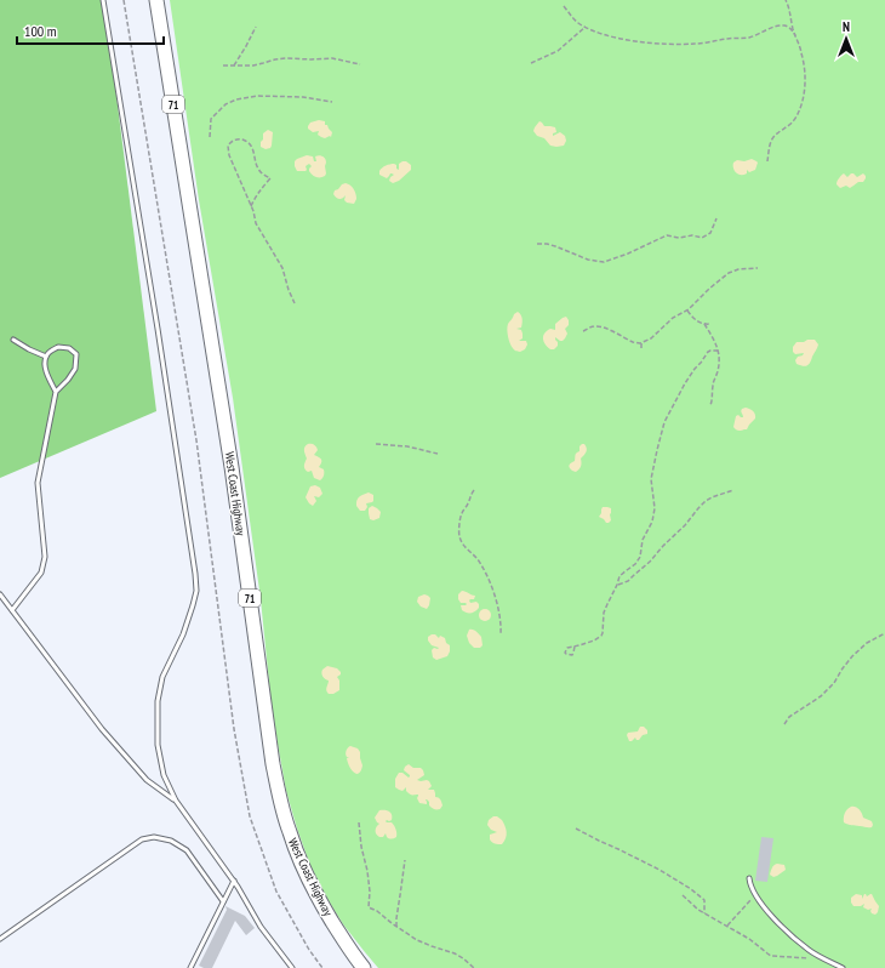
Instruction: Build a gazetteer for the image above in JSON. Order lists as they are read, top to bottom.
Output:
{
  "streets": {
    "highway": ["71", "West Coast Highway"]
  },
  "scale_bar": "100 m",
  "north": "top"
}
